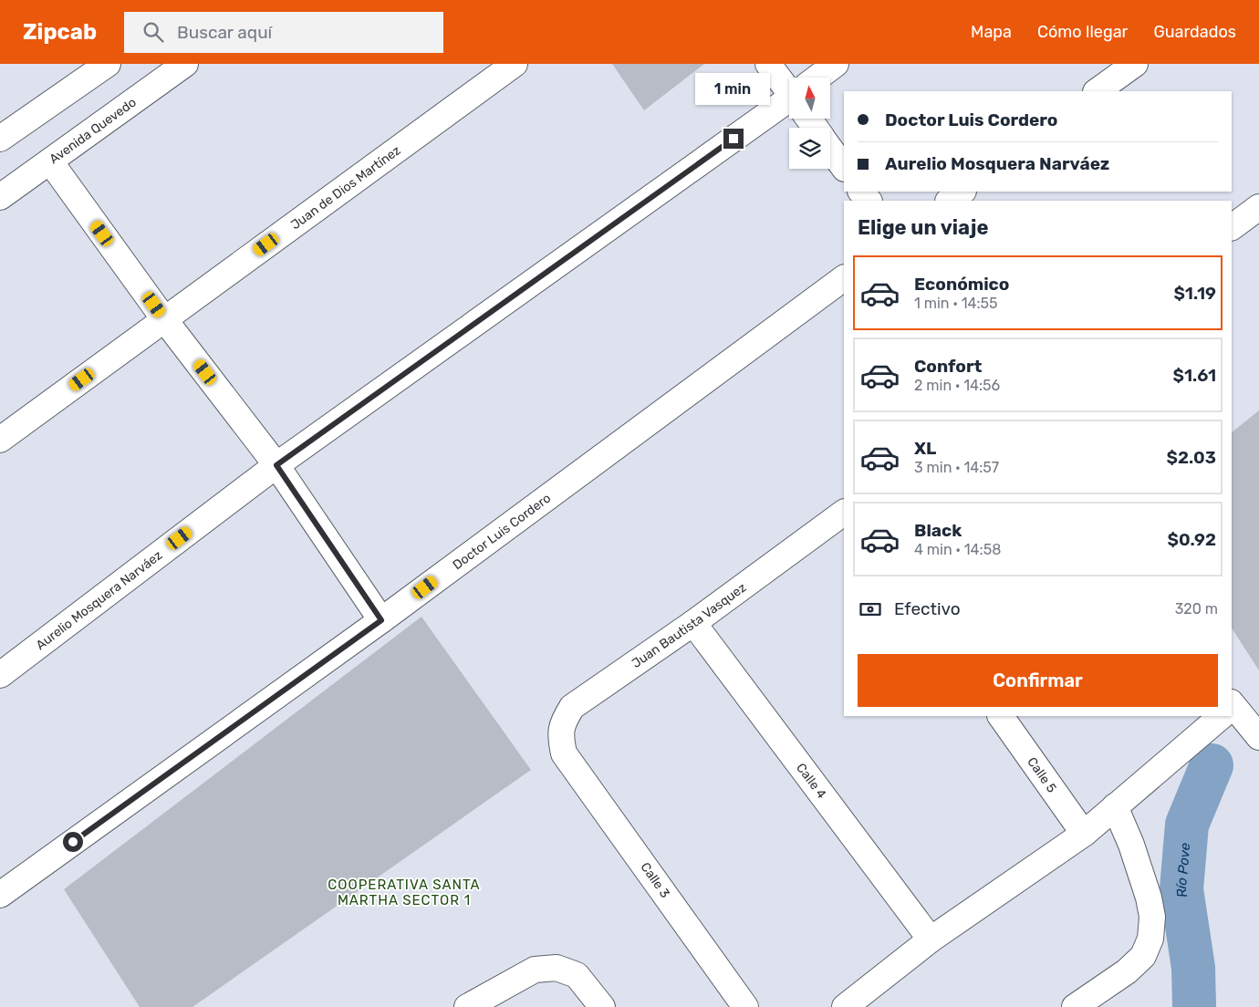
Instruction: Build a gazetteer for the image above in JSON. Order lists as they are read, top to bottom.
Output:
{
  "streets": {
    "street": [
      "Avenida Quevedo",
      "Juan de Dios Martínez",
      "Doctor Luis Cordero",
      "Aurelio Mosquera Narváez",
      "Juan Bautista Vasquez",
      "Calle 5",
      "Calle 4",
      "Calle 3"
    ]
  },
  "crossings": [
    ["Juan Bautista Vasquez", "Calle 4"],
    ["Juan Bautista Vasquez", "Calle 3"]
  ],
  "districts": ["COOPERATIVA SANTA MARTHA SECTOR 1"],
  "water": ["Río Pove"],
  "north": "top",
  "page": {
    "header": "Zipcab",
    "search": "Buscar aquí",
    "nav": ["Mapa", "Cómo llegar", "Guardados"],
    "bubble": "1 min",
    "banner": ["Doctor Luis Cordero", "Aurelio Mosquera Narváez"],
    "heading": "Elige un viaje",
    "list": [
      {
        "name": "Económico",
        "note": "1 min · 14:55",
        "value": "$1.19"
      },
      {
        "name": "Confort",
        "note": "2 min · 14:56",
        "value": "$1.61"
      },
      {
        "name": "XL",
        "note": "3 min · 14:57",
        "value": "$2.03"
      },
      {
        "name": "Black",
        "note": "4 min · 14:58",
        "value": "$0.92"
      }
    ],
    "pay": ["Efectivo", "320 m"],
    "buttons": "Confirmar"
  }
}
